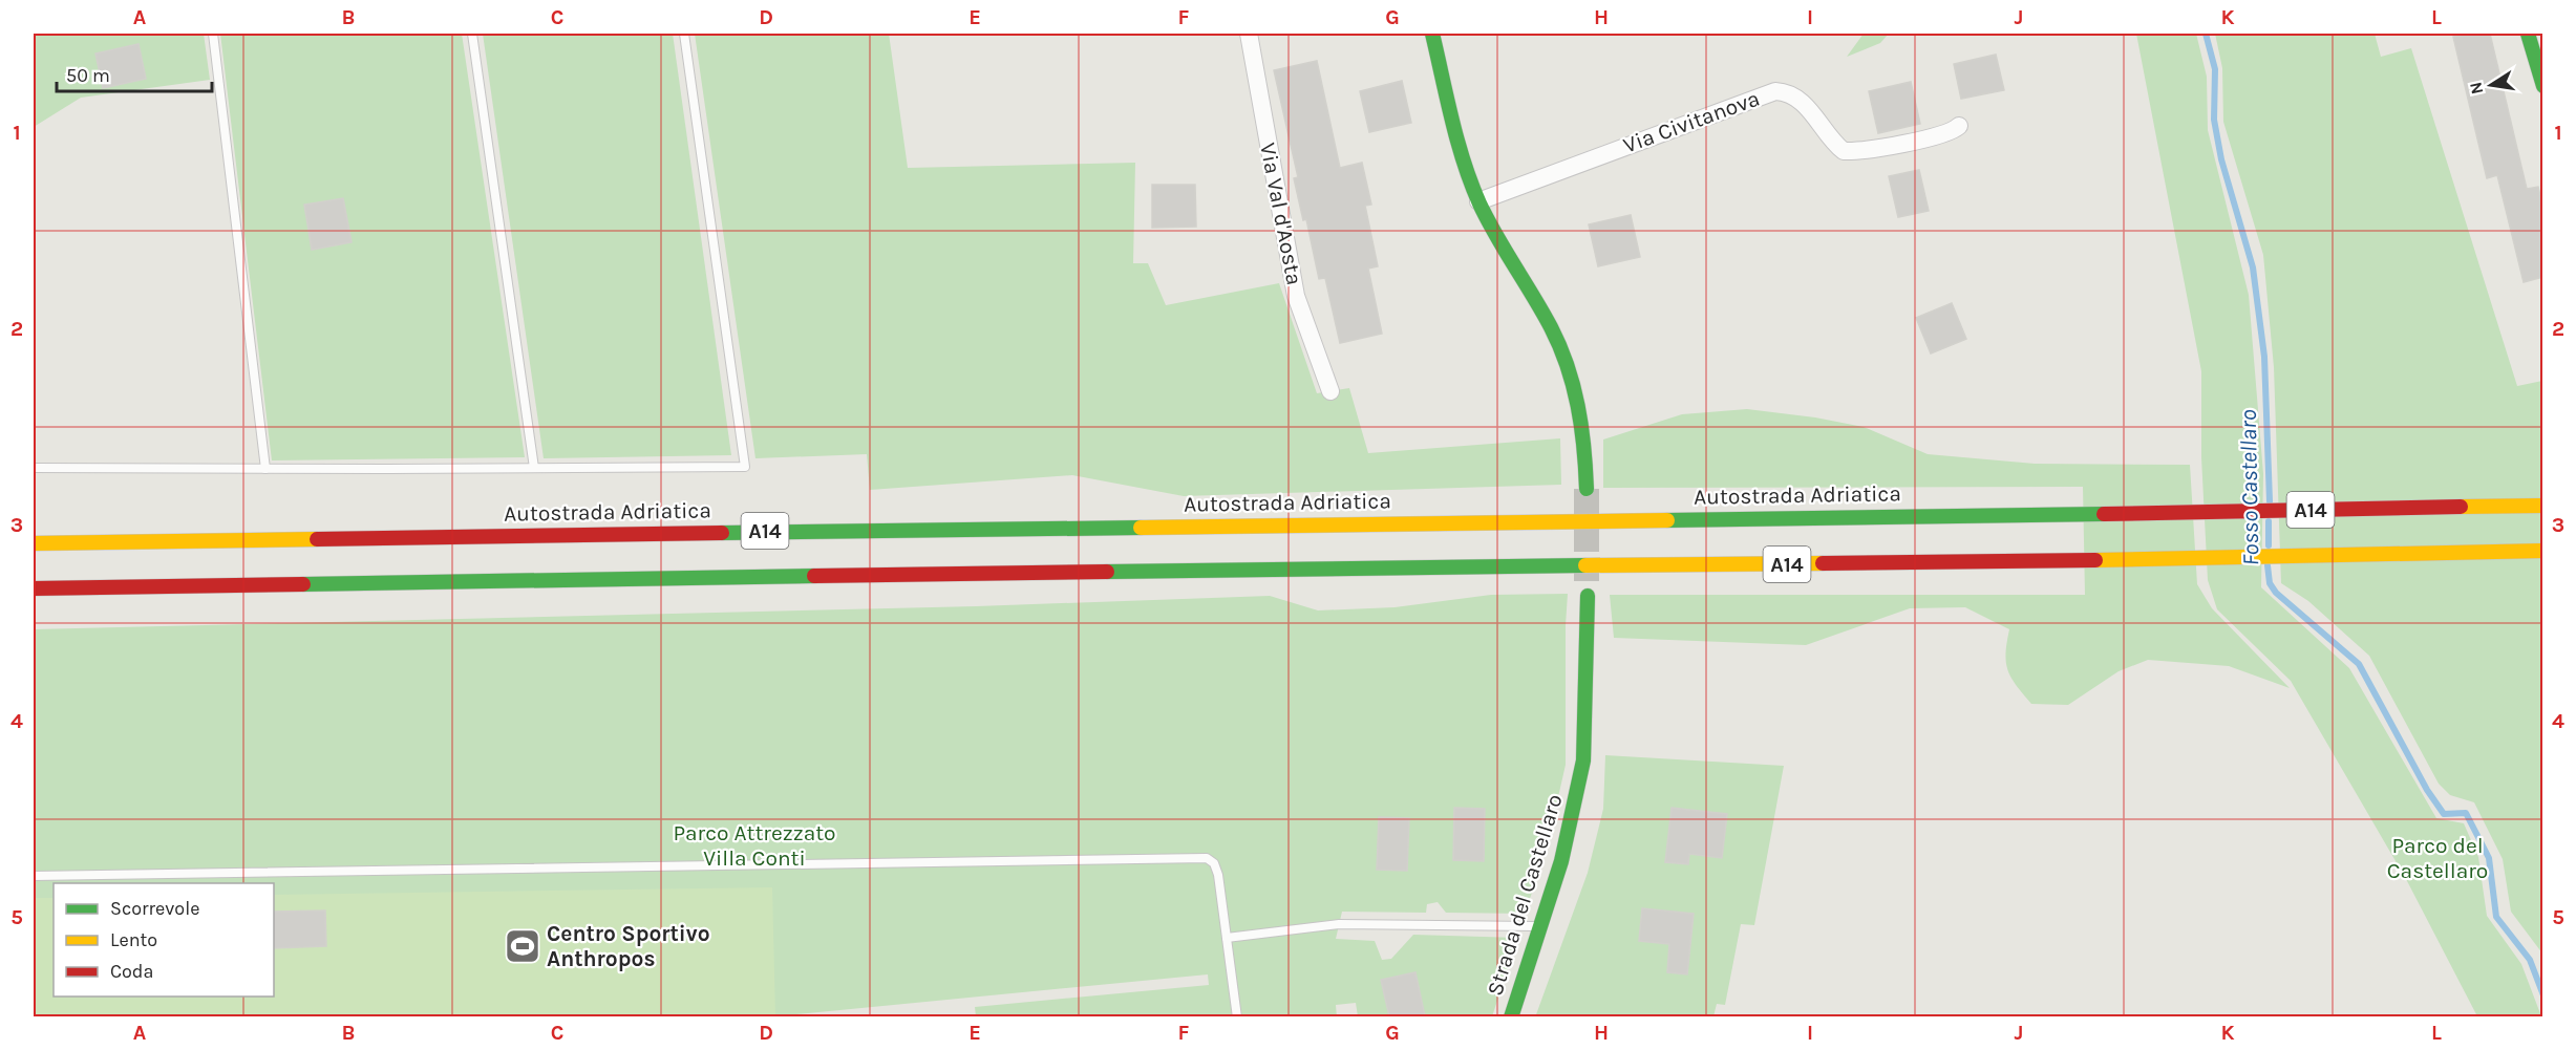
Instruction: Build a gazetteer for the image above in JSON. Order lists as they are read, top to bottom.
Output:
{
  "streets": {
    "main road": ["Autostrada Adriatica", "A14", "Strada del Castellaro"],
    "street": ["Via Civitanova", "Via Val d'Aosta"]
  },
  "water": ["Fosso Castellaro"],
  "parks": ["Parco Attrezzato Villa Conti", "Parco del Castellaro"],
  "places": {
    "sports": ["Centro Sportivo Anthropos"]
  },
  "legend": ["Scorrevole", "Lento", "Coda"],
  "scale_bar": "50 m",
  "north": "left",
  "grid": {
    "columns": [
      "A",
      "B",
      "C",
      "D",
      "E",
      "F",
      "G",
      "H",
      "I",
      "J",
      "K",
      "L"
    ],
    "rows": [
      "1",
      "2",
      "3",
      "4",
      "5"
    ]
  }
}
